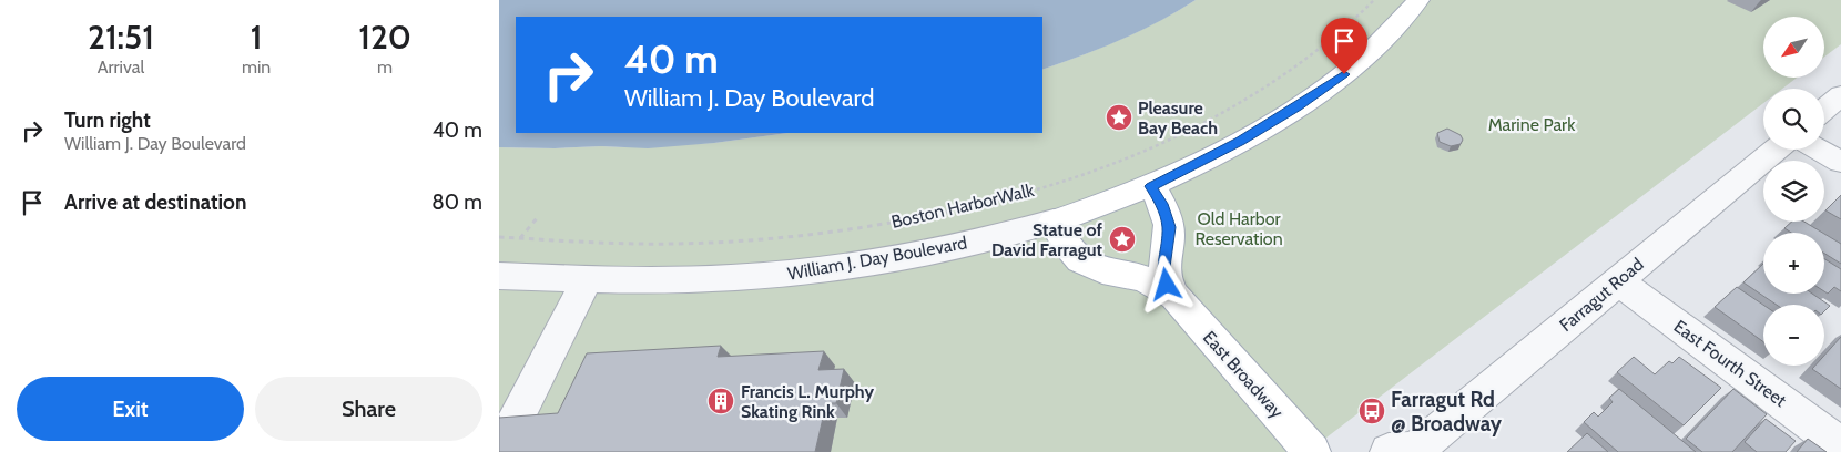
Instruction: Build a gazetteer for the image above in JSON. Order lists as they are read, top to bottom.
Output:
{
  "streets": {
    "main road": ["William J. Day Boulevard", "East Broadway"],
    "street": ["Farragut Road", "East Fourth Street"],
    "path": ["Boston HarborWalk"]
  },
  "crossings": [
    ["William J. Day Boulevard", "East Broadway"],
    ["Farragut Road", "East Fourth Street"]
  ],
  "parks": ["Marine Park", "Old Harbor Reservation"],
  "places": {
    "place": ["Pleasure Bay Beach", "Statue of David Farragut"],
    "building": ["Francis L. Murphy Skating Rink"],
    "bus stop": ["Farragut Rd @ Broadway"]
  },
  "north": "bottom left",
  "page": {
    "eta": [
      "21:51",
      "Arrival",
      "1",
      "min",
      "120",
      "m"
    ],
    "map_buttons": ["+", "−"],
    "turn": ["40 m", "William J. Day Boulevard"],
    "list": [
      {
        "name": "Turn right",
        "note": "William J. Day Boulevard",
        "value": "40 m"
      },
      {
        "name": "Arrive at destination",
        "value": "80 m"
      }
    ],
    "buttons": ["Exit", "Share"]
  }
}
